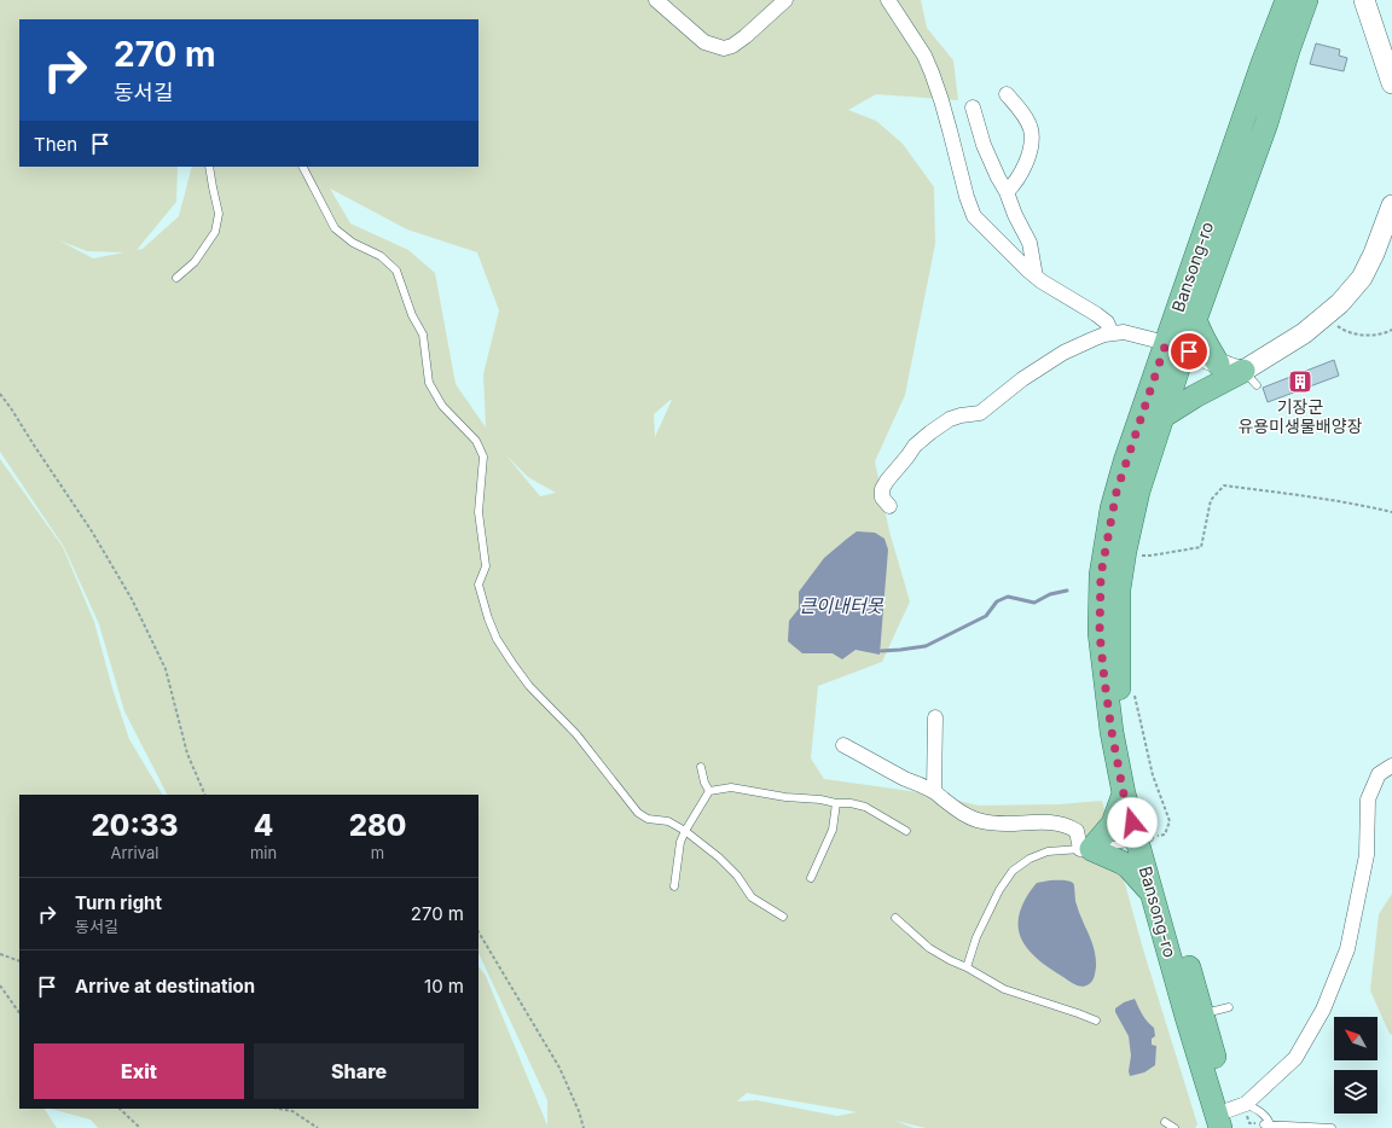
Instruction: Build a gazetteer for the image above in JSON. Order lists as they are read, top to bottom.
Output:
{
  "streets": {
    "main road": ["Bansong-ro"]
  },
  "water": ["큰이내터못"],
  "places": {
    "building": ["기장군 유용미생물배양장"]
  },
  "north": "top left",
  "page": {
    "turn": ["270 m", "동서길"],
    "then": "Then",
    "eta": [
      "20:33",
      "Arrival",
      "4",
      "min",
      "280",
      "m"
    ],
    "list": [
      {
        "name": "Turn right",
        "note": "동서길",
        "value": "270 m"
      },
      {
        "name": "Arrive at destination",
        "value": "10 m"
      }
    ],
    "buttons": ["Exit", "Share"]
  }
}
